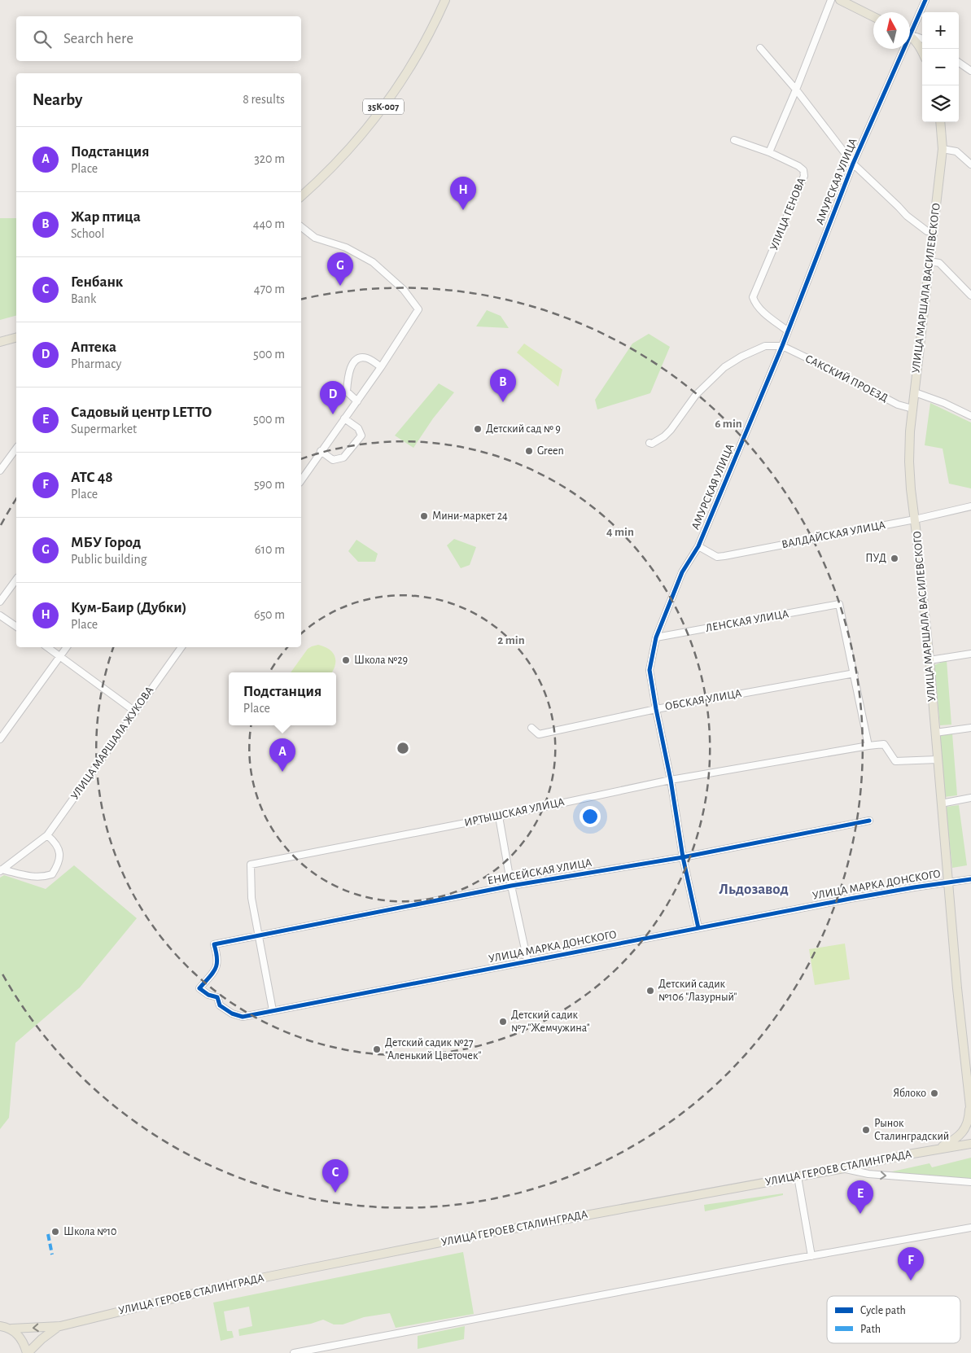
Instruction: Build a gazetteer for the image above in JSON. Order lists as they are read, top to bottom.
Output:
{
  "streets": {
    "main road": ["35К-007", "УЛИЦА МАРШАЛА ВАСИЛЕВСКОГО", "УЛИЦА ГЕРОЕВ СТАЛИНГРАДА"],
    "street": [
      "АМУРСКАЯ УЛИЦА",
      "УЛИЦА ГЕНОВА",
      "САКСКИЙ ПРОЕЗД",
      "ВАЛДАЙСКАЯ УЛИЦА",
      "ЛЕНСКАЯ УЛИЦА",
      "ОБСКАЯ УЛИЦА",
      "УЛИЦА МАРШАЛА ЖУКОВА",
      "ИРТЫШСКАЯ УЛИЦА",
      "ЕНИСЕЙСКАЯ УЛИЦА",
      "УЛИЦА МАРКА ДОНСКОГО"
    ]
  },
  "crossings": [
    ["АМУРСКАЯ УЛИЦА", "УЛИЦА ГЕНОВА"],
    ["АМУРСКАЯ УЛИЦА", "САКСКИЙ ПРОЕЗД"],
    ["АМУРСКАЯ УЛИЦА", "ВАЛДАЙСКАЯ УЛИЦА"],
    ["АМУРСКАЯ УЛИЦА", "ЛЕНСКАЯ УЛИЦА"],
    ["АМУРСКАЯ УЛИЦА", "ОБСКАЯ УЛИЦА"],
    ["АМУРСКАЯ УЛИЦА", "ИРТЫШСКАЯ УЛИЦА"],
    ["АМУРСКАЯ УЛИЦА", "ЕНИСЕЙСКАЯ УЛИЦА"],
    ["АМУРСКАЯ УЛИЦА", "УЛИЦА МАРКА ДОНСКОГО"],
    ["УЛИЦА МАРШАЛА ВАСИЛЕВСКОГО", "САКСКИЙ ПРОЕЗД"],
    ["УЛИЦА МАРШАЛА ВАСИЛЕВСКОГО", "ВАЛДАЙСКАЯ УЛИЦА"],
    ["УЛИЦА МАРШАЛА ВАСИЛЕВСКОГО", "ИРТЫШСКАЯ УЛИЦА"],
    ["УЛИЦА МАРШАЛА ВАСИЛЕВСКОГО", "УЛИЦА МАРКА ДОНСКОГО"],
    ["ЛЕНСКАЯ УЛИЦА", "ОБСКАЯ УЛИЦА"],
    ["ИРТЫШСКАЯ УЛИЦА", "ЕНИСЕЙСКАЯ УЛИЦА"],
    ["ЕНИСЕЙСКАЯ УЛИЦА", "УЛИЦА МАРКА ДОНСКОГО"]
  ],
  "districts": ["Льдозавод"],
  "places": [
    "Детский сад № 9",
    "Green",
    "Мини-маркет 24",
    "ПУД",
    "Школа №29",
    "Детский садик №106 \"Лазурный\"",
    "Детский садик №7 \"Жемчужина\"",
    "Детский садик №27 \"Аленький Цветочек\"",
    "Яблоко",
    "Рынок Сталинградский",
    "Школа №10"
  ],
  "legend": ["Cycle path", "Path"],
  "north": "top",
  "page": {
    "map_buttons": ["+", "−"],
    "search": "Search here",
    "heading": ["Nearby", "8 results"],
    "list": [
      {
        "mark": "A",
        "name": "Подстанция",
        "note": "Place",
        "value": "320 m"
      },
      {
        "mark": "B",
        "name": "Жар птица",
        "note": "School",
        "value": "440 m"
      },
      {
        "mark": "C",
        "name": "Генбанк",
        "note": "Bank",
        "value": "470 m"
      },
      {
        "mark": "D",
        "name": "Аптека",
        "note": "Pharmacy",
        "value": "500 m"
      },
      {
        "mark": "E",
        "name": "Садовый центр LETTO",
        "note": "Supermarket",
        "value": "500 m"
      },
      {
        "mark": "F",
        "name": "АТС 48",
        "note": "Place",
        "value": "590 m"
      },
      {
        "mark": "G",
        "name": "МБУ Город",
        "note": "Public building",
        "value": "610 m"
      },
      {
        "mark": "H",
        "name": "Кум-Баир (Дубки)",
        "note": "Place",
        "value": "650 m"
      }
    ],
    "pins": [
      "H",
      "G",
      "B",
      "D",
      "A",
      "C",
      "E",
      "F"
    ],
    "popup": ["Подстанция", "Place"]
  },
  "rings": ["6 min", "4 min", "2 min"]
}
